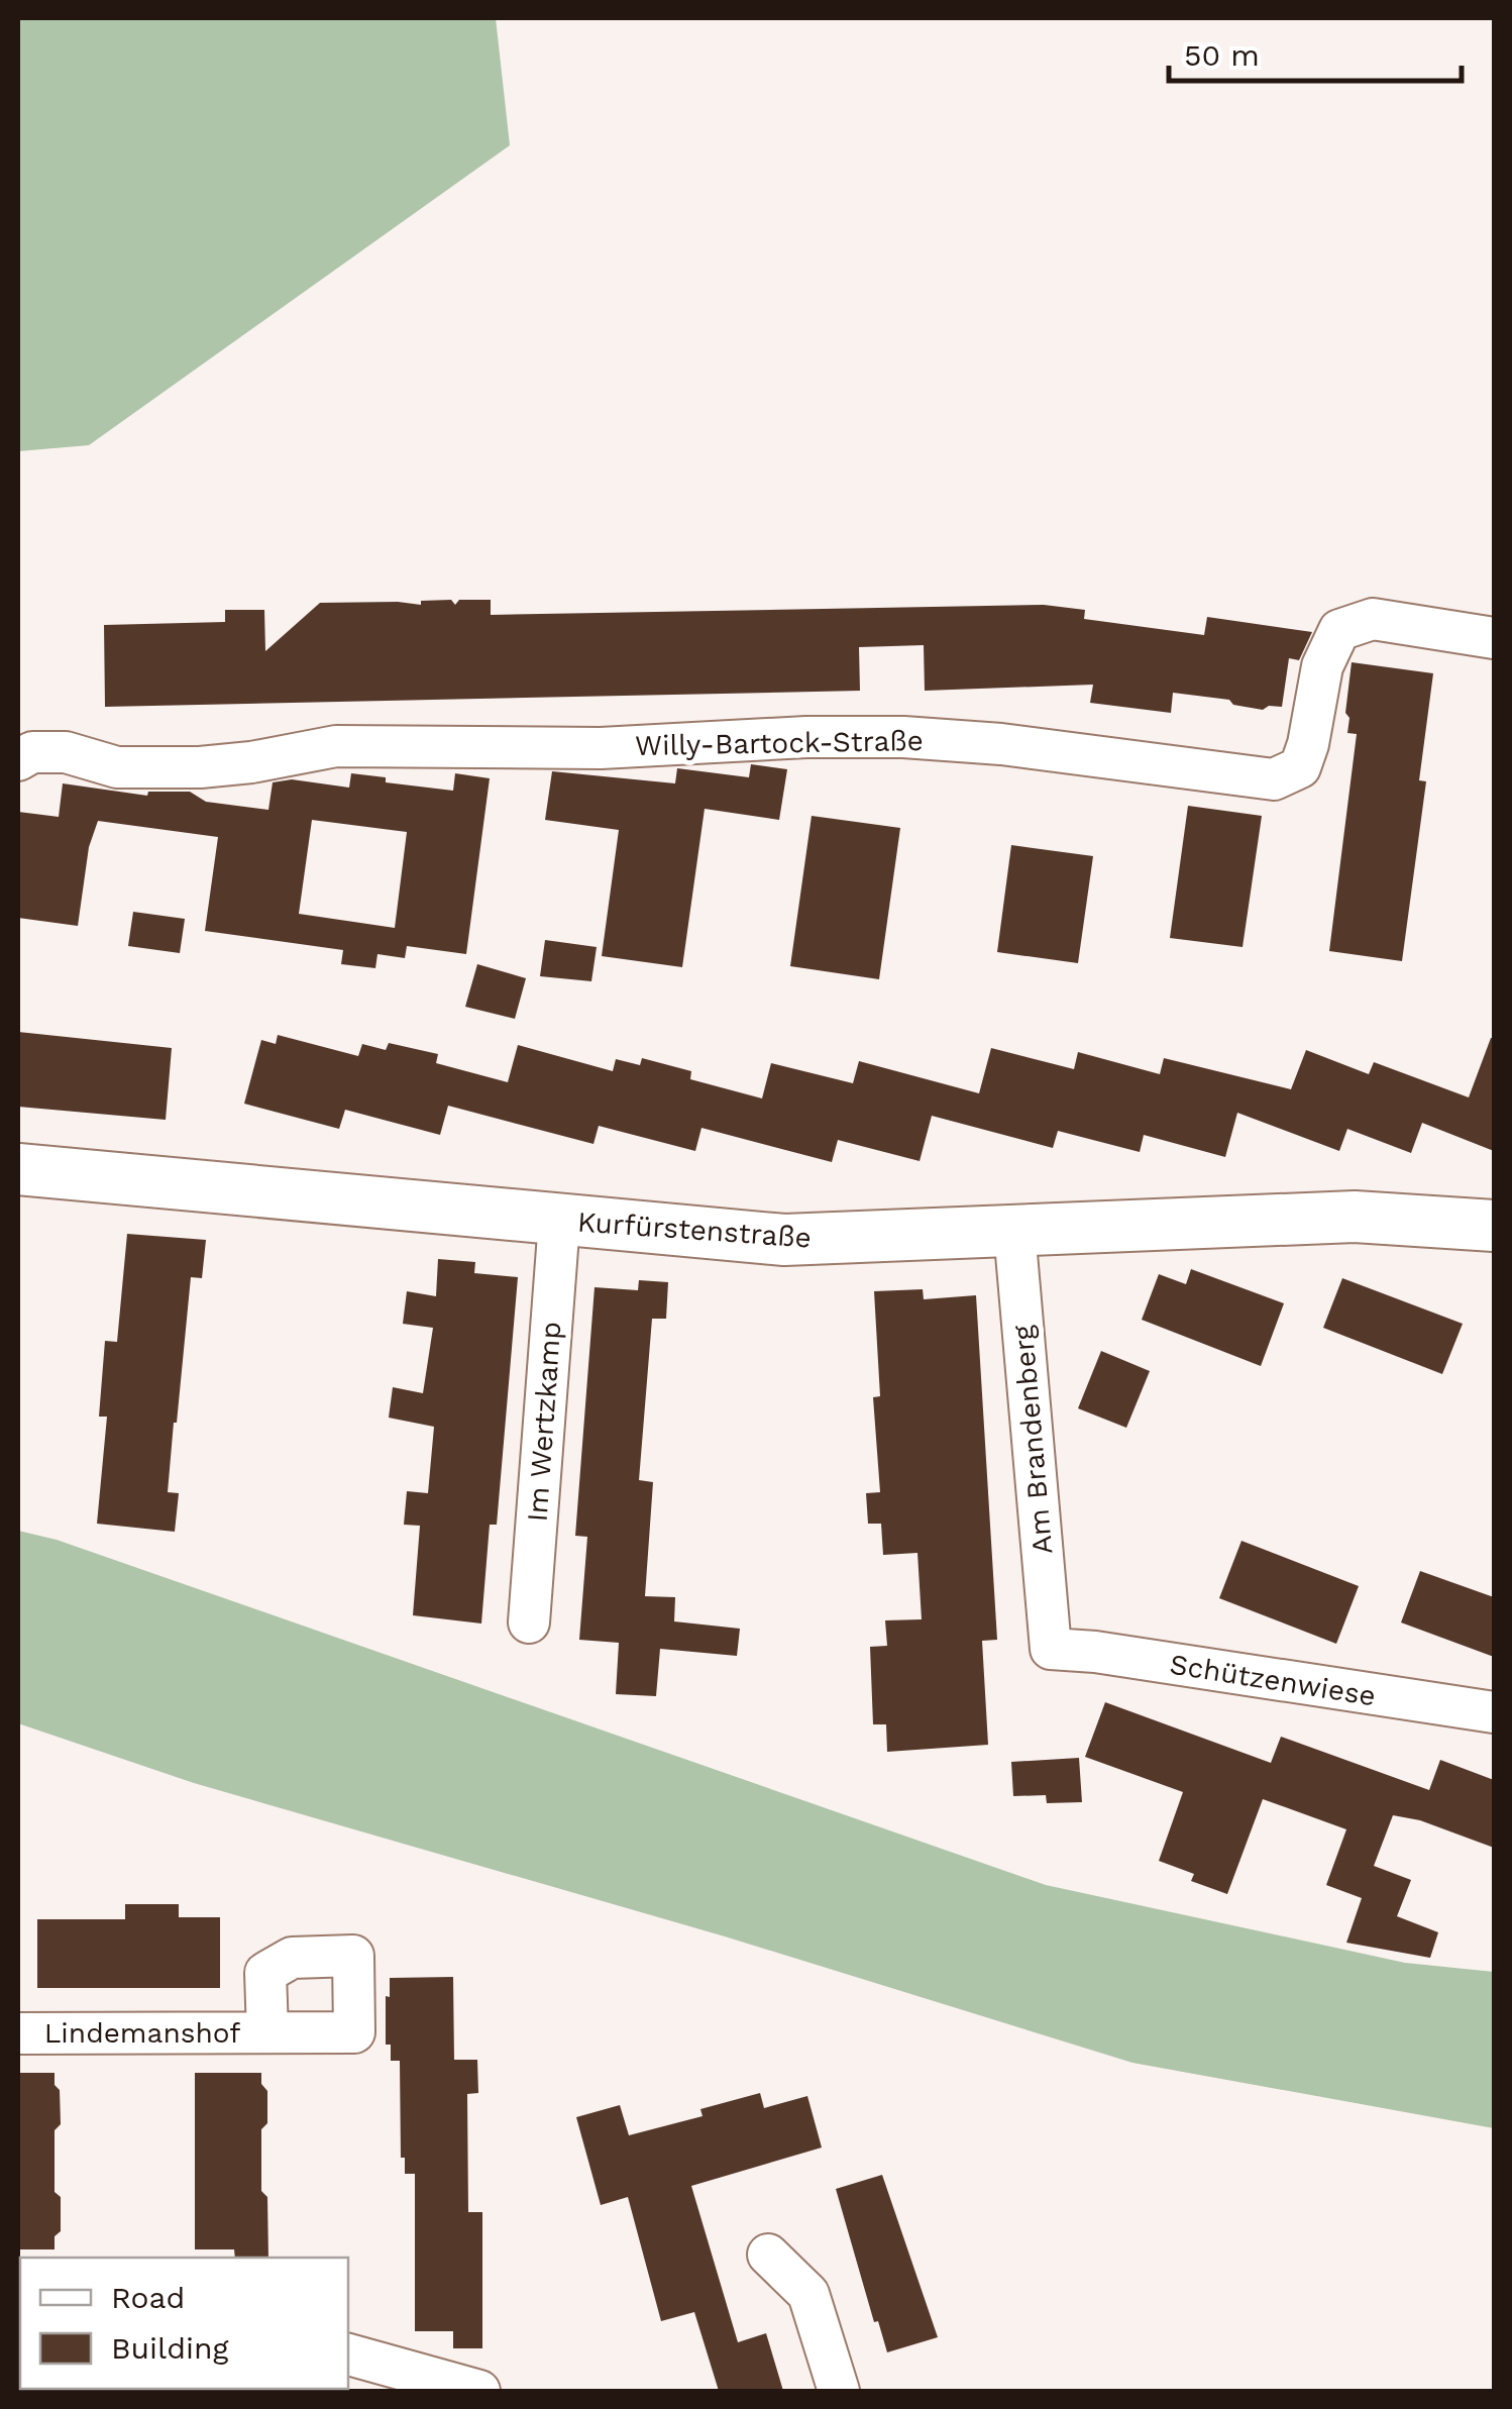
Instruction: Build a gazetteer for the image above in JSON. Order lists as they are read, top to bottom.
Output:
{
  "streets": {
    "street": [
      "Willy-Bartock-Straße",
      "Kurfürstenstraße",
      "Im Wertzkamp",
      "Am Brandenberg",
      "Schützenwiese",
      "Lindemanshof"
    ]
  },
  "crossings": [
    ["Kurfürstenstraße", "Im Wertzkamp"],
    ["Kurfürstenstraße", "Am Brandenberg"],
    ["Am Brandenberg", "Schützenwiese"]
  ],
  "legend": ["Road", "Building"],
  "scale_bar": "50 m"
}
